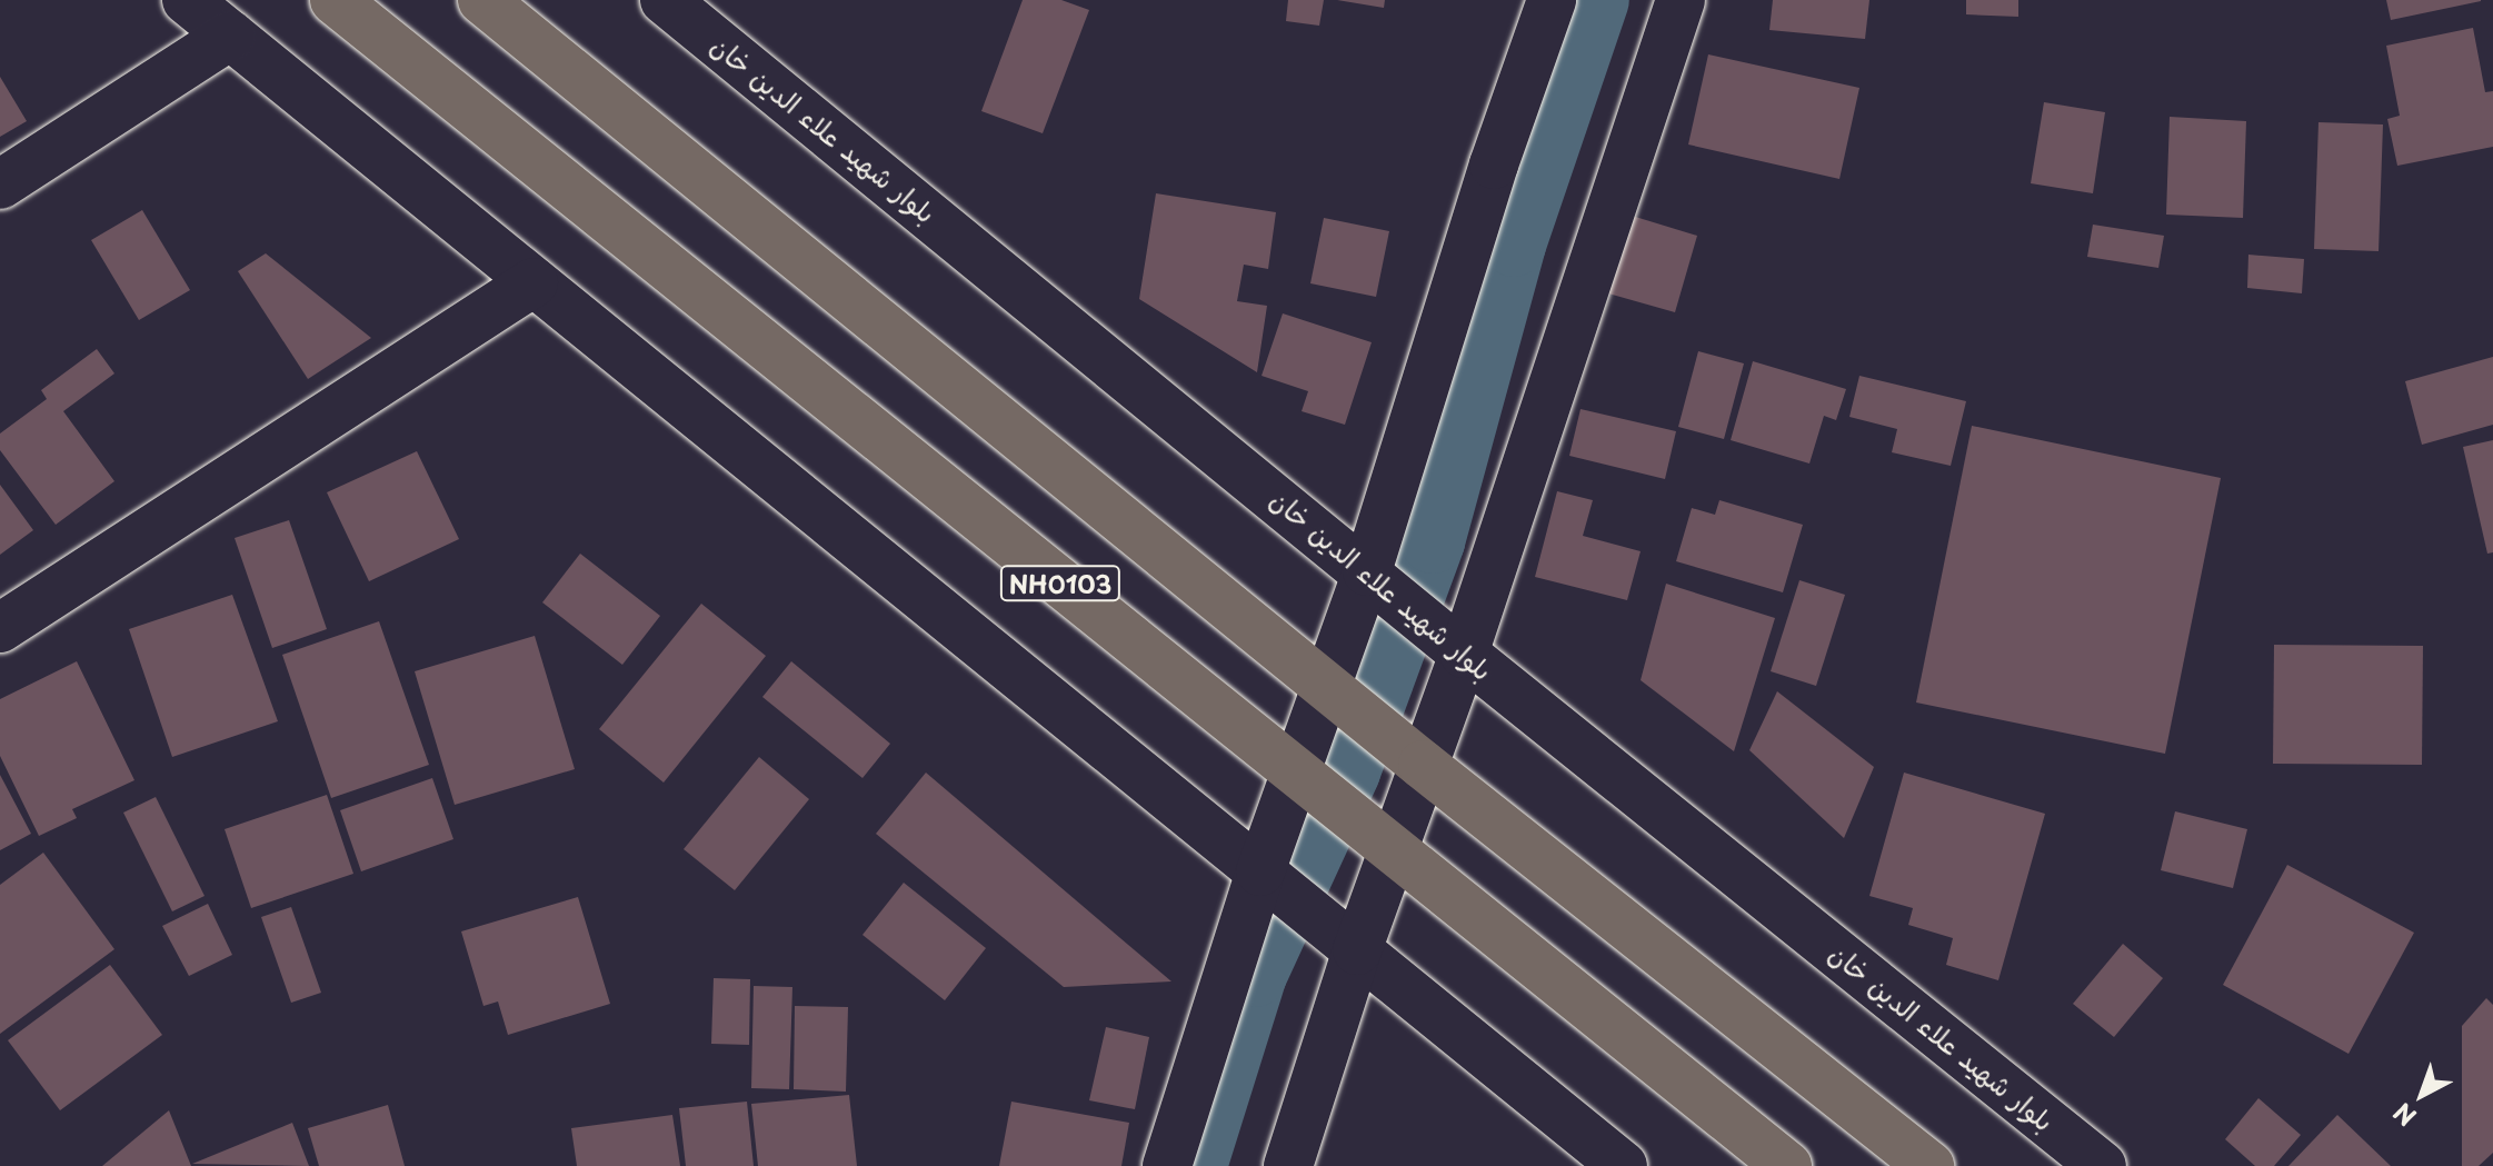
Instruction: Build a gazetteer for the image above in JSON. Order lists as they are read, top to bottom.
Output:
{
  "streets": {
    "highway": ["NH0103"],
    "street": ["بلوار شهید علاء الدین خان"]
  },
  "north": "bottom left"
}
